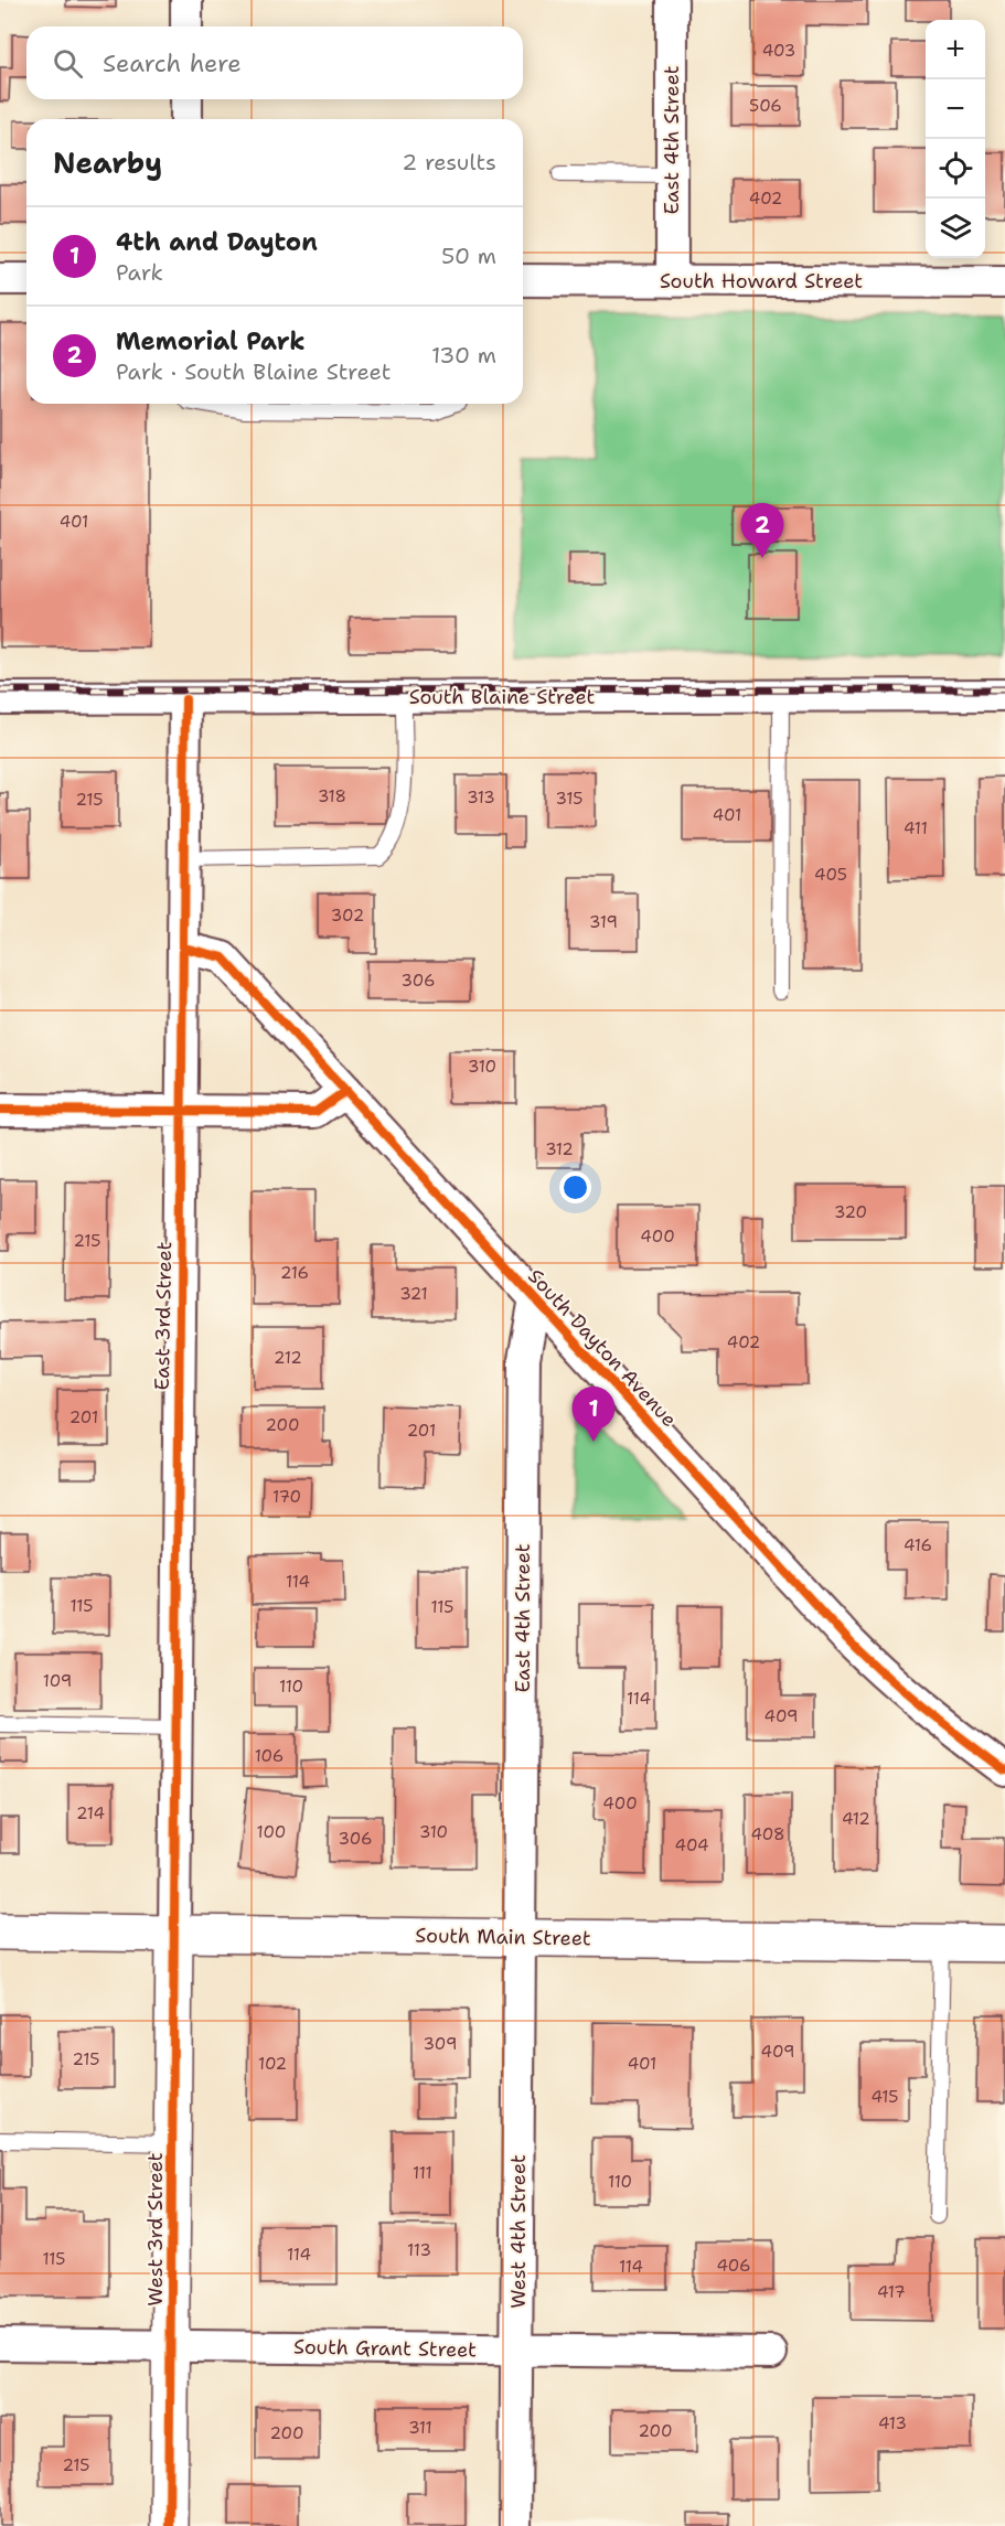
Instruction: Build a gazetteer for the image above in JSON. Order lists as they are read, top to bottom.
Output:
{
  "streets": {
    "street": [
      "East 4th Street",
      "South Howard Street",
      "South Blaine Street",
      "East 3rd Street",
      "South Dayton Avenue",
      "South Main Street",
      "West 3rd Street",
      "West 4th Street",
      "South Grant Street"
    ]
  },
  "crossings": [
    ["East 4th Street", "South Howard Street"],
    ["East 4th Street", "South Dayton Avenue"],
    ["East 4th Street", "South Main Street"],
    ["East 4th Street", "West 4th Street"],
    ["South Blaine Street", "East 3rd Street"],
    ["East 3rd Street", "South Dayton Avenue"],
    ["East 3rd Street", "South Main Street"],
    ["East 3rd Street", "West 3rd Street"],
    ["South Main Street", "West 3rd Street"],
    ["South Main Street", "West 4th Street"],
    ["West 3rd Street", "South Grant Street"],
    ["West 4th Street", "South Grant Street"]
  ],
  "house_numbers": [
    "403",
    "506",
    "402",
    "401",
    "318",
    "313",
    "315",
    "215",
    "401",
    "411",
    "405",
    "302",
    "319",
    "306",
    "310",
    "312",
    "320",
    "400",
    "215",
    "216",
    "321",
    "402",
    "212",
    "201",
    "200",
    "201",
    "170",
    "416",
    "114",
    "115",
    "115",
    "109",
    "110",
    "114",
    "409",
    "106",
    "400",
    "214",
    "412",
    "100",
    "310",
    "408",
    "306",
    "404",
    "309",
    "409",
    "215",
    "102",
    "401",
    "415",
    "111",
    "110",
    "113",
    "114",
    "115",
    "406",
    "114",
    "417",
    "413",
    "311",
    "200",
    "200",
    "215"
  ],
  "page": {
    "map_buttons": ["+", "−"],
    "search": "Search here",
    "heading": ["Nearby", "2 results"],
    "list": [
      {
        "mark": "1",
        "name": "4th and Dayton",
        "note": "Park",
        "value": "50 m"
      },
      {
        "mark": "2",
        "name": "Memorial Park",
        "note": "Park · South Blaine Street",
        "value": "130 m"
      }
    ],
    "pins": ["2", "1"]
  }
}
